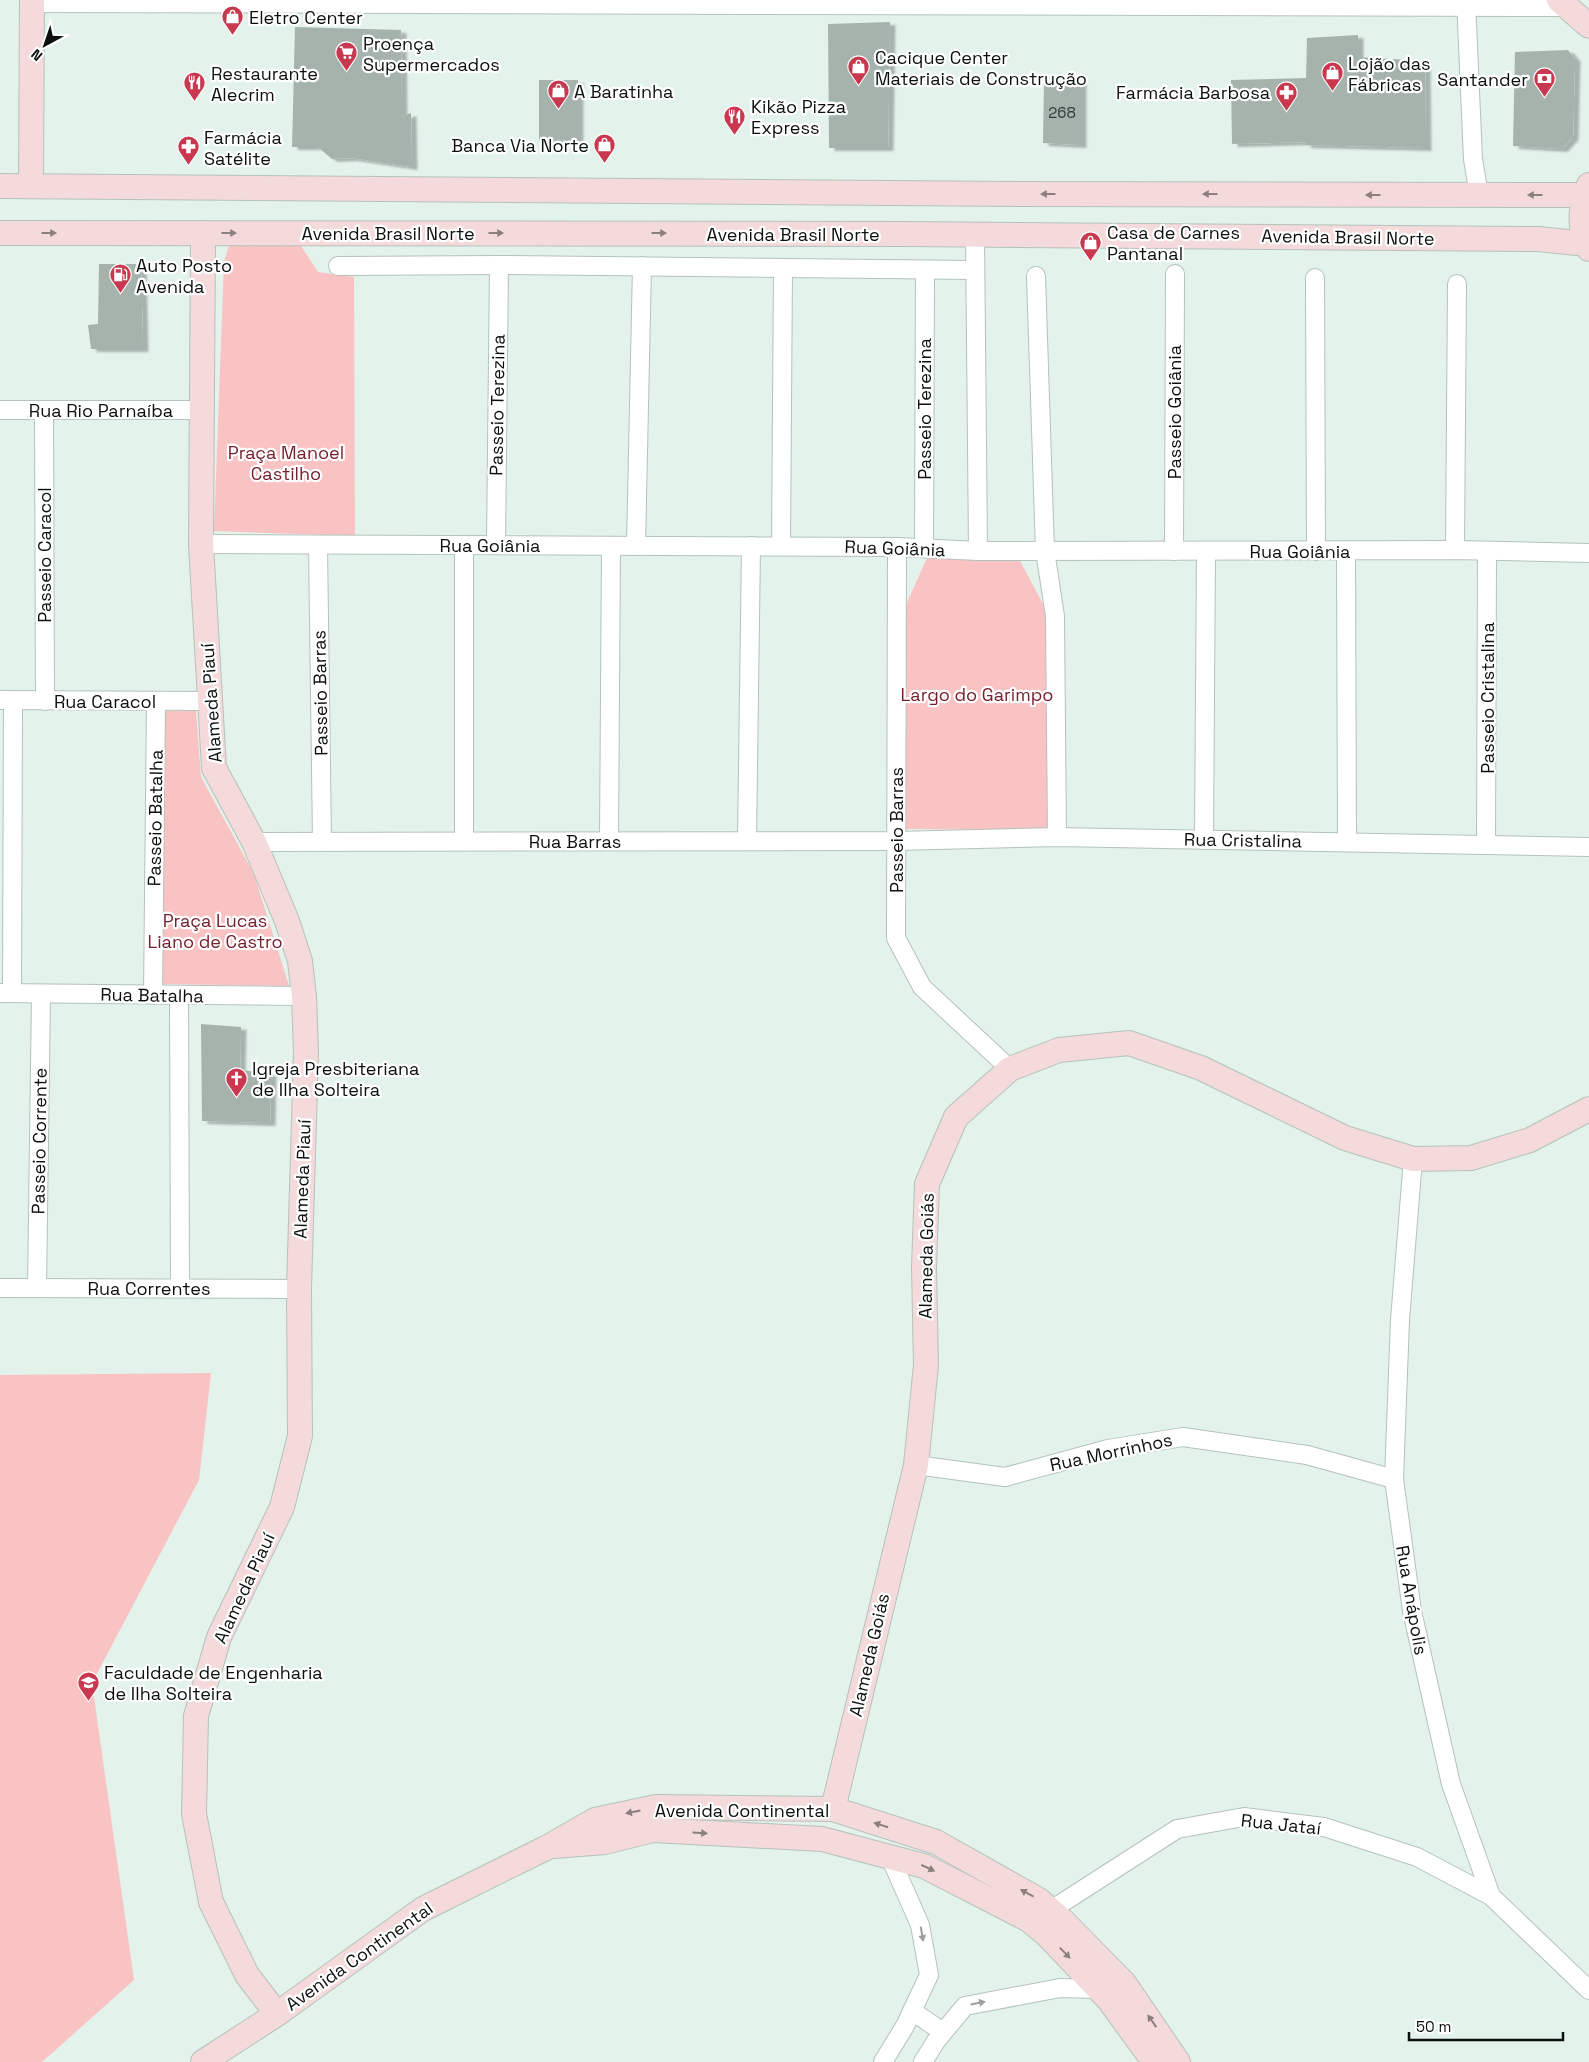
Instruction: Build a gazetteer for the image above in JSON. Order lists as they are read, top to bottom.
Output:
{
  "streets": {
    "street": [
      "Avenida Brasil Norte",
      "Passeio Terezina",
      "Rua Rio Parnaíba",
      "Passeio Goiânia",
      "Rua Goiânia",
      "Passeio Caracol",
      "Passeio Barras",
      "Passeio Cristalina",
      "Rua Caracol",
      "Alameda Piauí",
      "Passeio Batalha",
      "Rua Cristalina",
      "Rua Barras",
      "Rua Batalha",
      "Passeio Corrente",
      "Alameda Goiás",
      "Rua Correntes",
      "Rua Morrinhos",
      "Rua Anápolis",
      "Avenida Continental",
      "Rua Jataí"
    ]
  },
  "crossings": [
    ["Avenida Brasil Norte", "Alameda Piauí"],
    ["Passeio Terezina", "Rua Goiânia"],
    ["Rua Rio Parnaíba", "Passeio Caracol"],
    ["Rua Rio Parnaíba", "Alameda Piauí"],
    ["Passeio Goiânia", "Rua Goiânia"],
    ["Rua Goiânia", "Passeio Barras"],
    ["Rua Goiânia", "Passeio Cristalina"],
    ["Rua Goiânia", "Alameda Piauí"],
    ["Passeio Caracol", "Rua Caracol"],
    ["Passeio Barras", "Rua Cristalina"],
    ["Passeio Barras", "Rua Barras"],
    ["Passeio Barras", "Alameda Goiás"],
    ["Passeio Cristalina", "Rua Cristalina"],
    ["Rua Caracol", "Alameda Piauí"],
    ["Rua Caracol", "Passeio Batalha"],
    ["Alameda Piauí", "Rua Barras"],
    ["Alameda Piauí", "Rua Batalha"],
    ["Alameda Piauí", "Rua Correntes"],
    ["Alameda Piauí", "Avenida Continental"],
    ["Passeio Batalha", "Rua Batalha"],
    ["Rua Cristalina", "Rua Barras"],
    ["Rua Batalha", "Passeio Corrente"],
    ["Passeio Corrente", "Rua Correntes"],
    ["Alameda Goiás", "Rua Morrinhos"],
    ["Alameda Goiás", "Rua Anápolis"],
    ["Alameda Goiás", "Avenida Continental"],
    ["Rua Morrinhos", "Rua Anápolis"],
    ["Rua Anápolis", "Rua Jataí"],
    ["Avenida Continental", "Rua Jataí"]
  ],
  "parks": ["Praça Manoel Castilho", "Largo do Garimpo", "Praça Lucas Liano de Castro"],
  "places": {
    "shop": [
      "Eletro Center",
      "Cacique Center Materiais de Construção",
      "Lojão das Fábricas",
      "A Baratinha",
      "Banca Via Norte",
      "Casa de Carnes Pantanal"
    ],
    "supermarket": ["Proença Supermercados"],
    "bank": ["Santander"],
    "restaurant": ["Restaurante Alecrim", "Kikão Pizza Express"],
    "pharmacy": ["Farmácia Barbosa", "Farmácia Satélite"],
    "fuel station": ["Auto Posto Avenida"],
    "church": ["Igreja Presbiteriana de Ilha Solteira"],
    "school or university": ["Faculdade de Engenharia de Ilha Solteira"]
  },
  "house_numbers": ["268"],
  "scale_bar": "50 m",
  "north": "bottom left"
}
